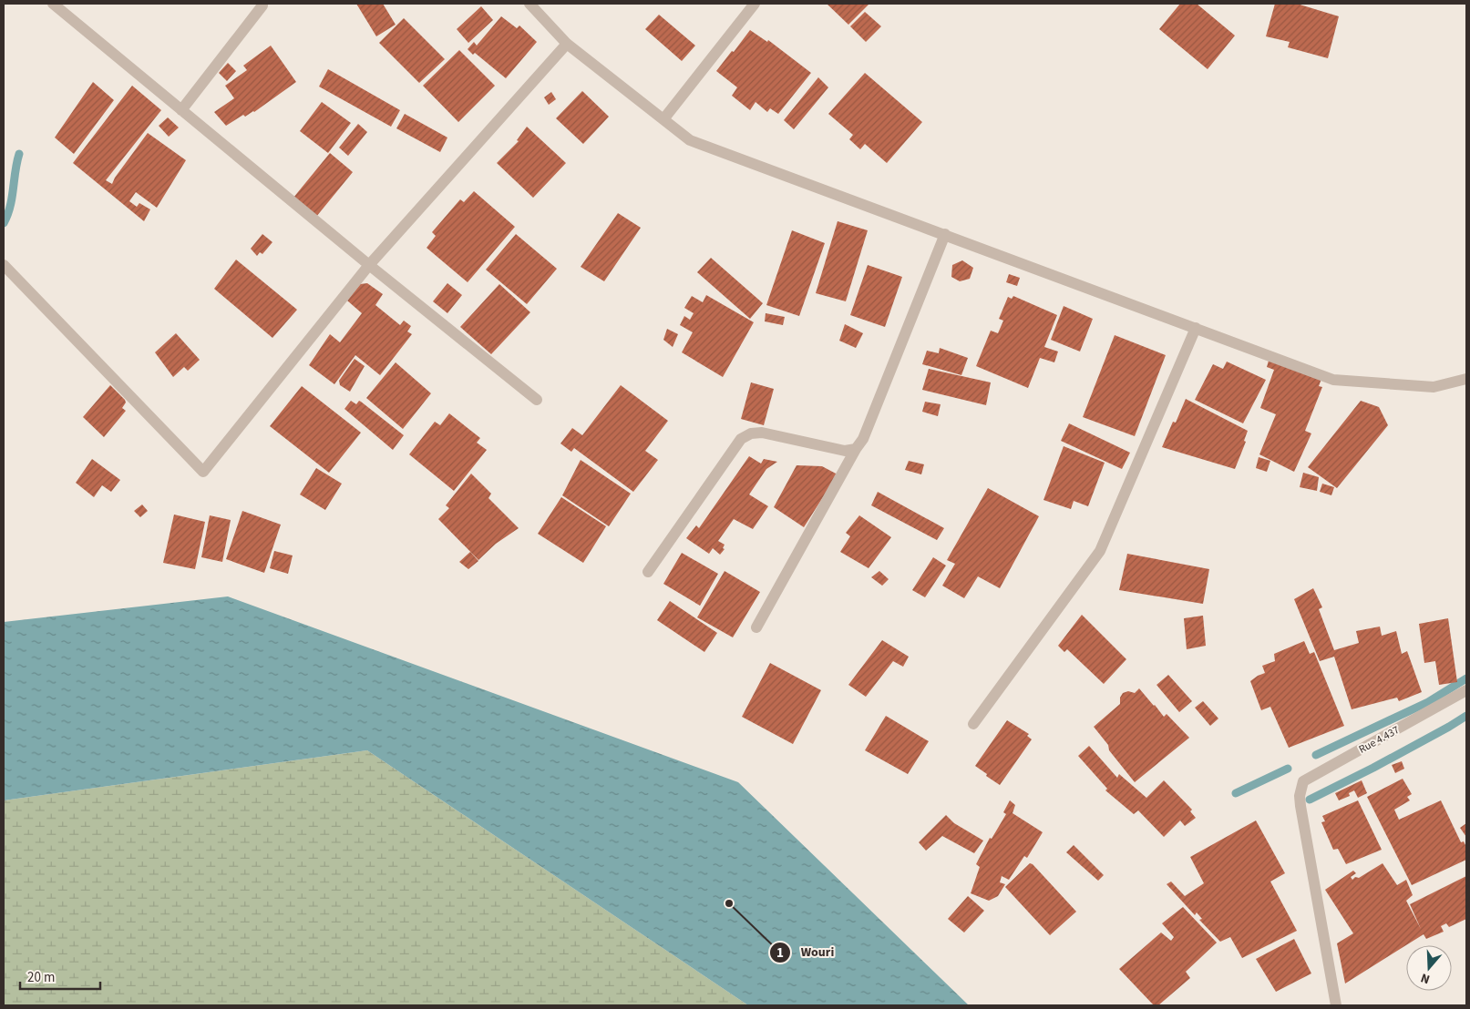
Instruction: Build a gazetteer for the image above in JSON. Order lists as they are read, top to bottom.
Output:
{
  "streets": {
    "street": ["Rue 4.437"]
  },
  "places": ["Wouri"],
  "scale_bar": "20 m",
  "north": "bottom"
}
